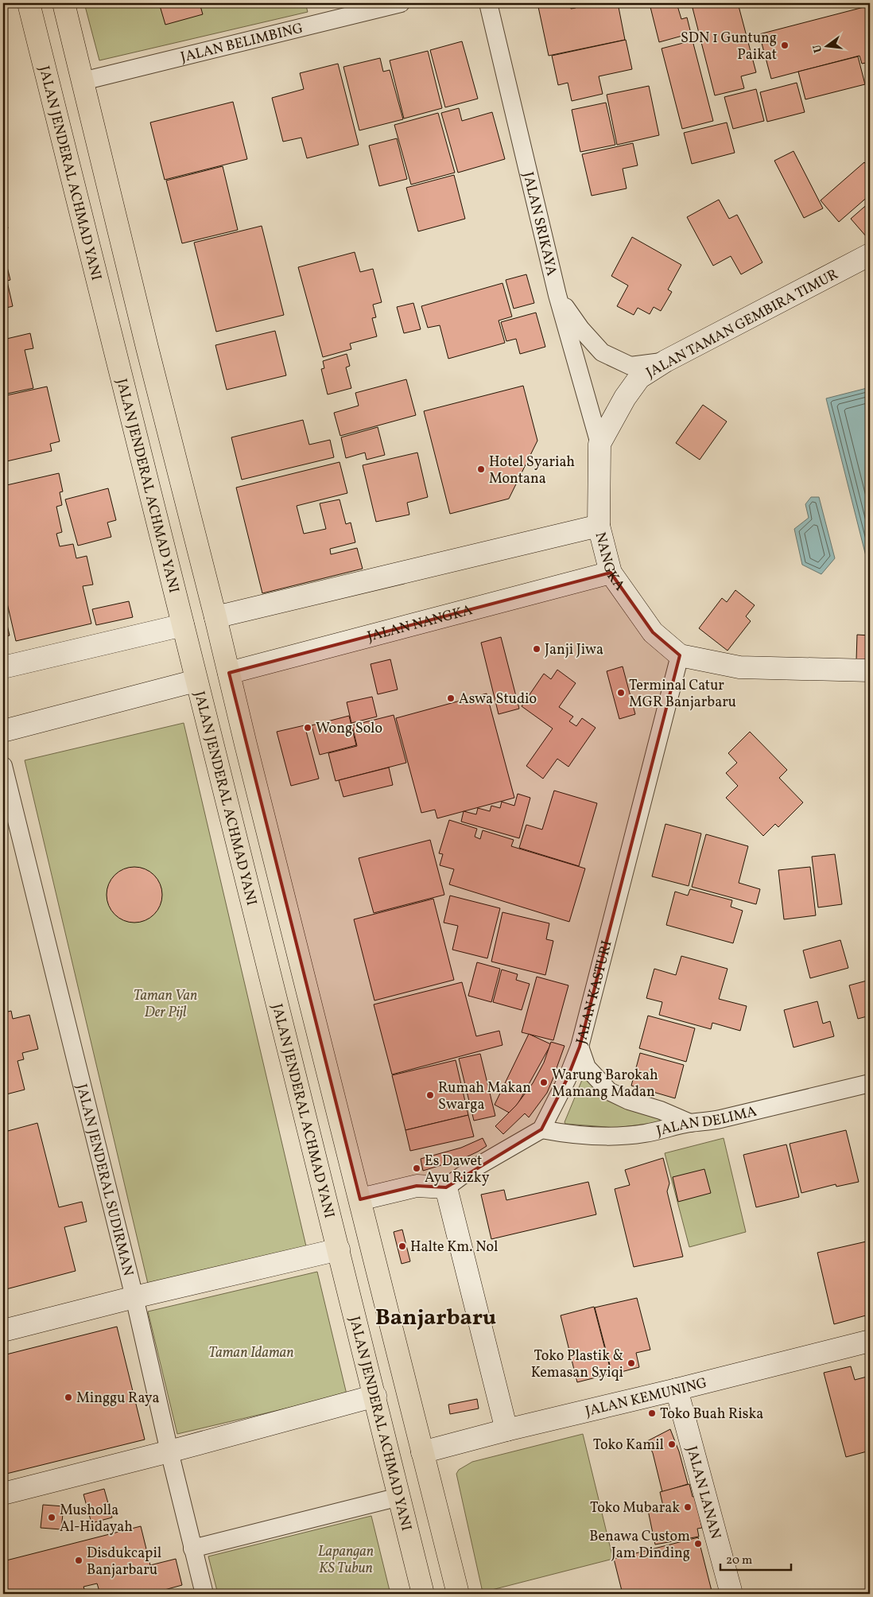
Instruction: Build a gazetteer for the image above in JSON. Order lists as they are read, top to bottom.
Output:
{
  "streets": {
    "highway": ["JALAN JENDERAL ACHMAD YANI"],
    "street": [
      "JALAN BELIMBING",
      "JALAN SRIKAYA",
      "JALAN TAMAN GEMBIRA TIMUR",
      "NANGKA",
      "JALAN NANGKA",
      "JALAN KASTURI",
      "JALAN DELIMA",
      "JALAN JENDERAL SUDIRMAN",
      "JALAN KEMUNING",
      "JALAN LANAN"
    ]
  },
  "crossings": [
    ["JALAN SRIKAYA", "JALAN TAMAN GEMBIRA TIMUR"],
    ["JALAN SRIKAYA", "NANGKA"],
    ["JALAN TAMAN GEMBIRA TIMUR", "NANGKA"],
    ["NANGKA", "JALAN NANGKA"],
    ["NANGKA", "JALAN KASTURI"],
    ["JALAN KASTURI", "JALAN DELIMA"],
    ["JALAN KEMUNING", "JALAN LANAN"]
  ],
  "districts": ["Banjarbaru"],
  "parks": ["Taman Van Der Pijl", "Taman Idaman", "Lapangan KS Tubun"],
  "places": [
    "SDN 1 Guntung Paikat",
    "Hotel Syariah Montana",
    "Janji Jiwa",
    "Terminal Catur MGR Banjarbaru",
    "Aswa Studio",
    "Wong Solo",
    "Warung Barokah Mamang Madan",
    "Rumah Makan Swarga",
    "Es Dawet Ayu Rizky",
    "Halte Km. Nol",
    "Toko Plastik & Kemasan Syiqi",
    "Minggu Raya",
    "Toko Buah Riska",
    "Toko Kamil",
    "Toko Mubarak",
    "Musholla Al-Hidayah",
    "Benawa Custom Jam Dinding",
    "Disdukcapil Banjarbaru"
  ],
  "scale_bar": "20 m",
  "north": "left"
}
